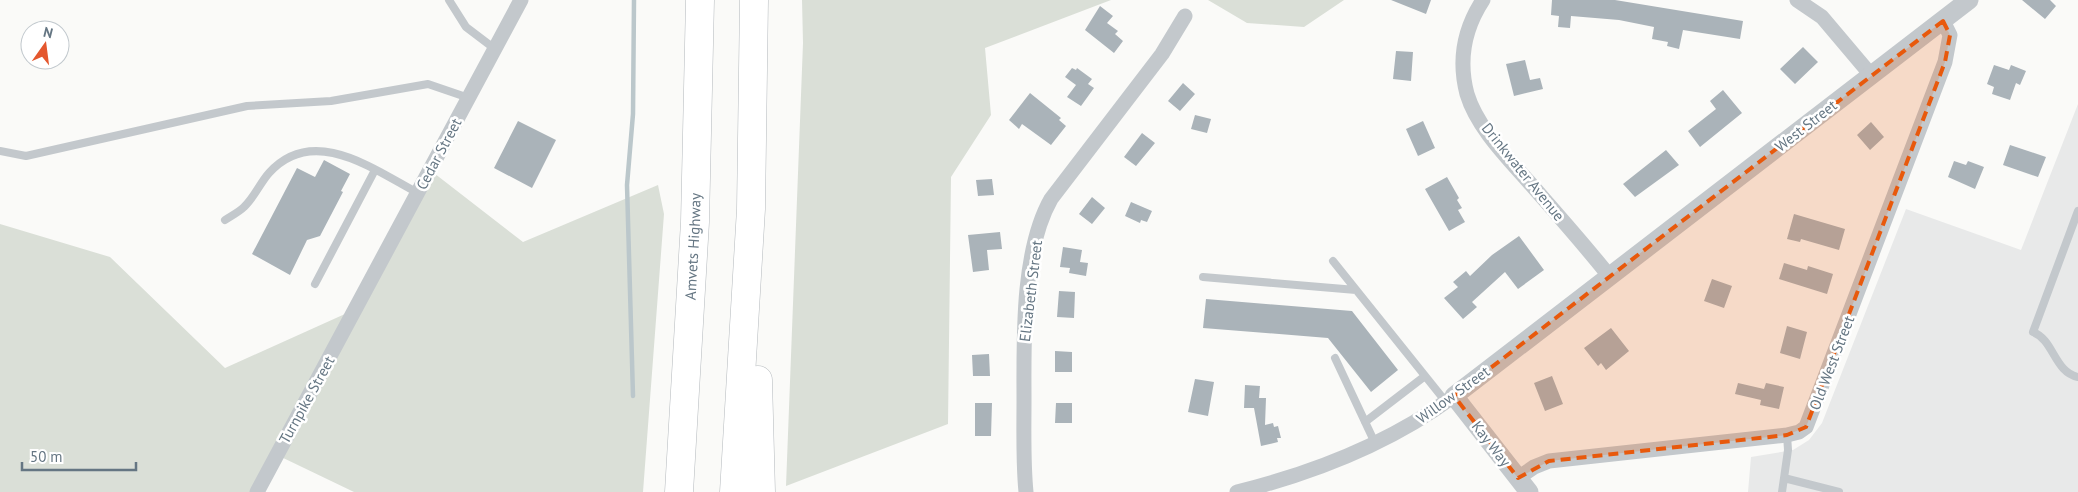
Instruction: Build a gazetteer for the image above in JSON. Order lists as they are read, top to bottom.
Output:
{
  "streets": {
    "highway": ["Amvets Highway"],
    "street": [
      "West Street",
      "Cedar Street",
      "Drinkwater Avenue",
      "Elizabeth Street",
      "Old West Street",
      "Willow Street",
      "Turnpike Street",
      "Kay Way"
    ]
  },
  "crossings": [
    ["West Street", "Old West Street"],
    ["West Street", "Willow Street"],
    ["Cedar Street", "Turnpike Street"],
    ["Drinkwater Avenue", "Willow Street"],
    ["Old West Street", "Kay Way"],
    ["Willow Street", "Kay Way"]
  ],
  "scale_bar": "50 m",
  "north": "top"
}
